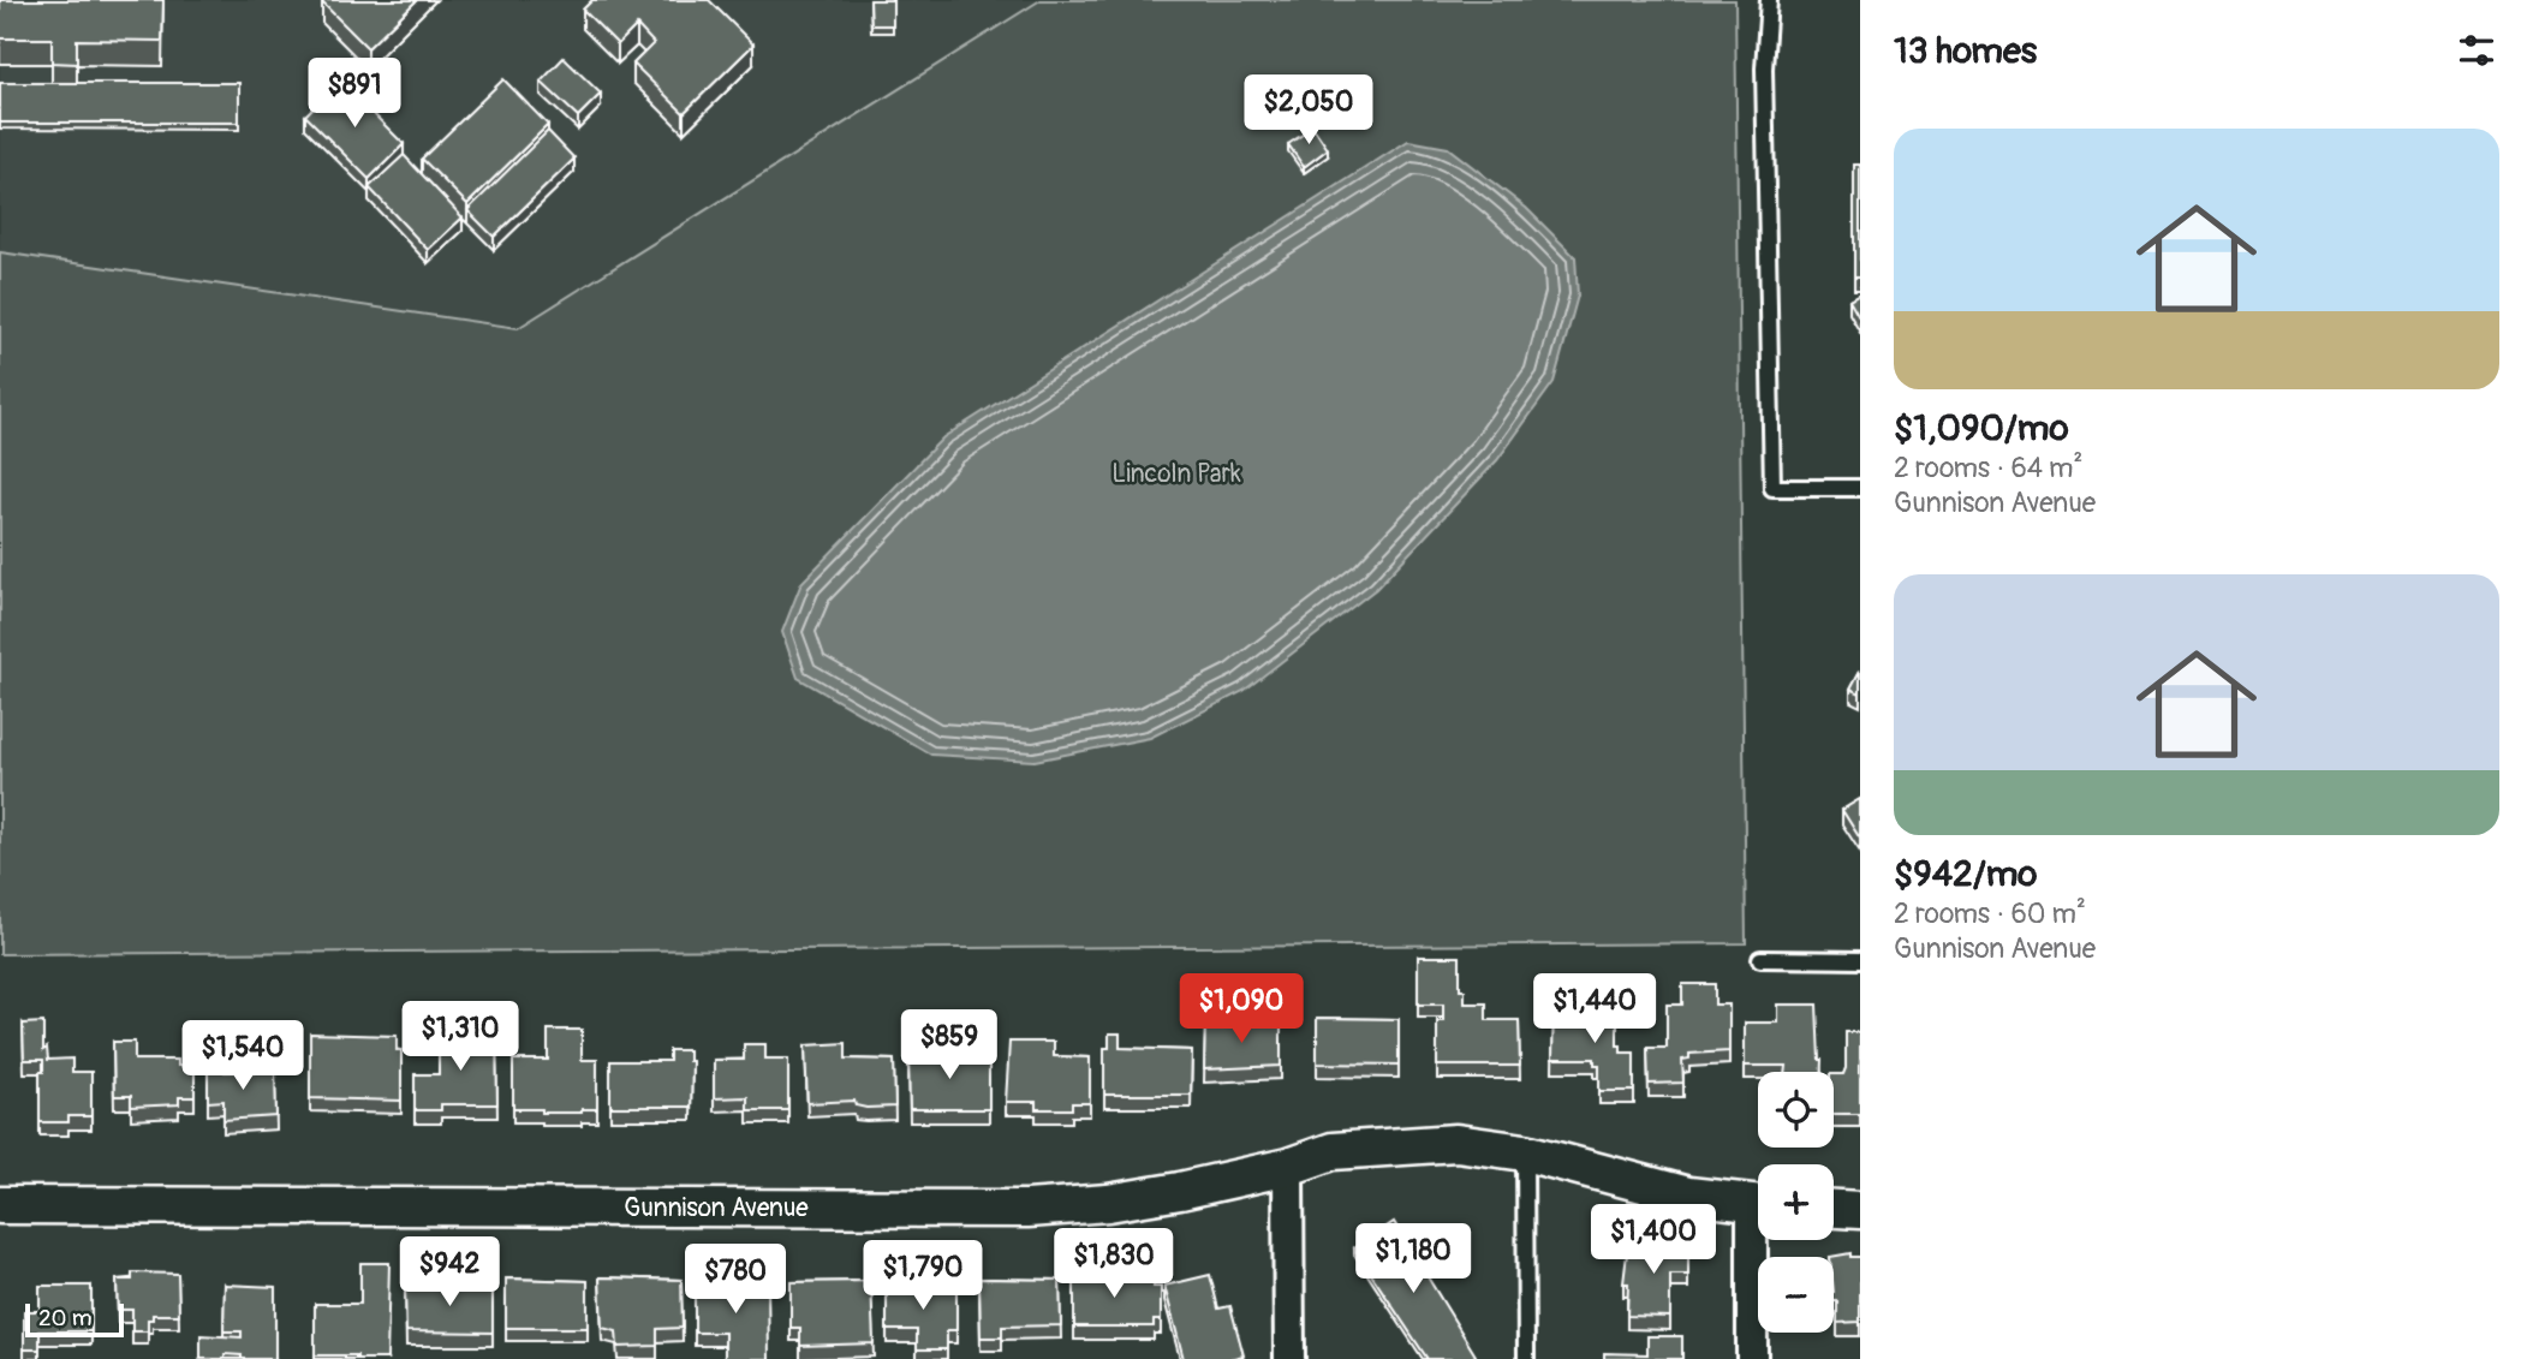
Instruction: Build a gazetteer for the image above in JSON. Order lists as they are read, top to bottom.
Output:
{
  "streets": {
    "street": ["Gunnison Avenue"]
  },
  "parks": ["Lincoln Park"],
  "scale_bar": "20 m",
  "page": {
    "heading": "13 homes",
    "price": [
      "$891",
      "$2,050",
      "$1,090",
      "$1,440",
      "$1,310",
      "$859",
      "$1,540",
      "$1,400",
      "$1,180",
      "$1,830",
      "$942",
      "$1,790",
      "$780"
    ],
    "list": [
      {
        "name": "$1,090/mo",
        "note": "2 rooms · 64 m² · Gunnison Avenue"
      },
      {
        "name": "$942/mo",
        "note": "2 rooms · 60 m² · Gunnison Avenue"
      }
    ],
    "map_buttons": ["+", "−"],
    "scale": "20 m"
  }
}
